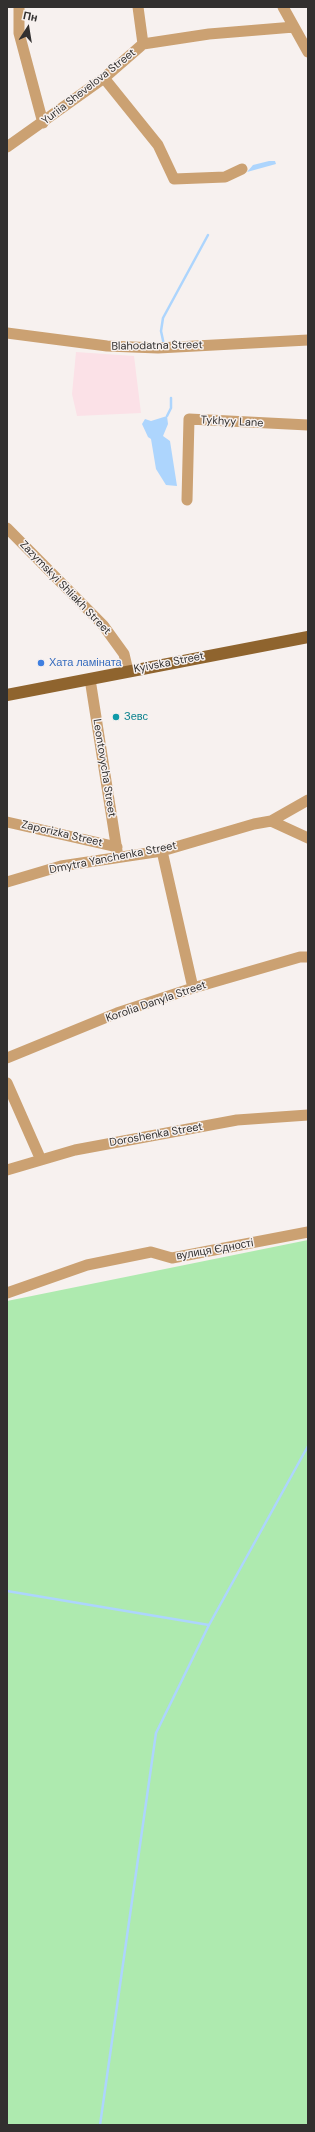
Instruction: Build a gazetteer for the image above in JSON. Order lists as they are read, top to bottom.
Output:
{
  "streets": {
    "main road": ["Kyivska Street"],
    "street": [
      "Yuriia Shevelova Street",
      "Blahodatna Street",
      "Tykhyy Lane",
      "Zazymskyi Shliakh Street",
      "Leontovycha Street",
      "Zaporizka Street",
      "Dmytra Yanchenka Street",
      "Korolia Danyla Street",
      "Doroshenka Street",
      "вулиця Єдності"
    ]
  },
  "crossings": [
    ["Zazymskyi Shliakh Street", "Kyivska Street"],
    ["Kyivska Street", "Leontovycha Street"],
    ["Leontovycha Street", "Zaporizka Street"],
    ["Leontovycha Street", "Dmytra Yanchenka Street"],
    ["Zaporizka Street", "Dmytra Yanchenka Street"]
  ],
  "places": ["Хата ламіната", "Зевс"],
  "north": "top"
}
